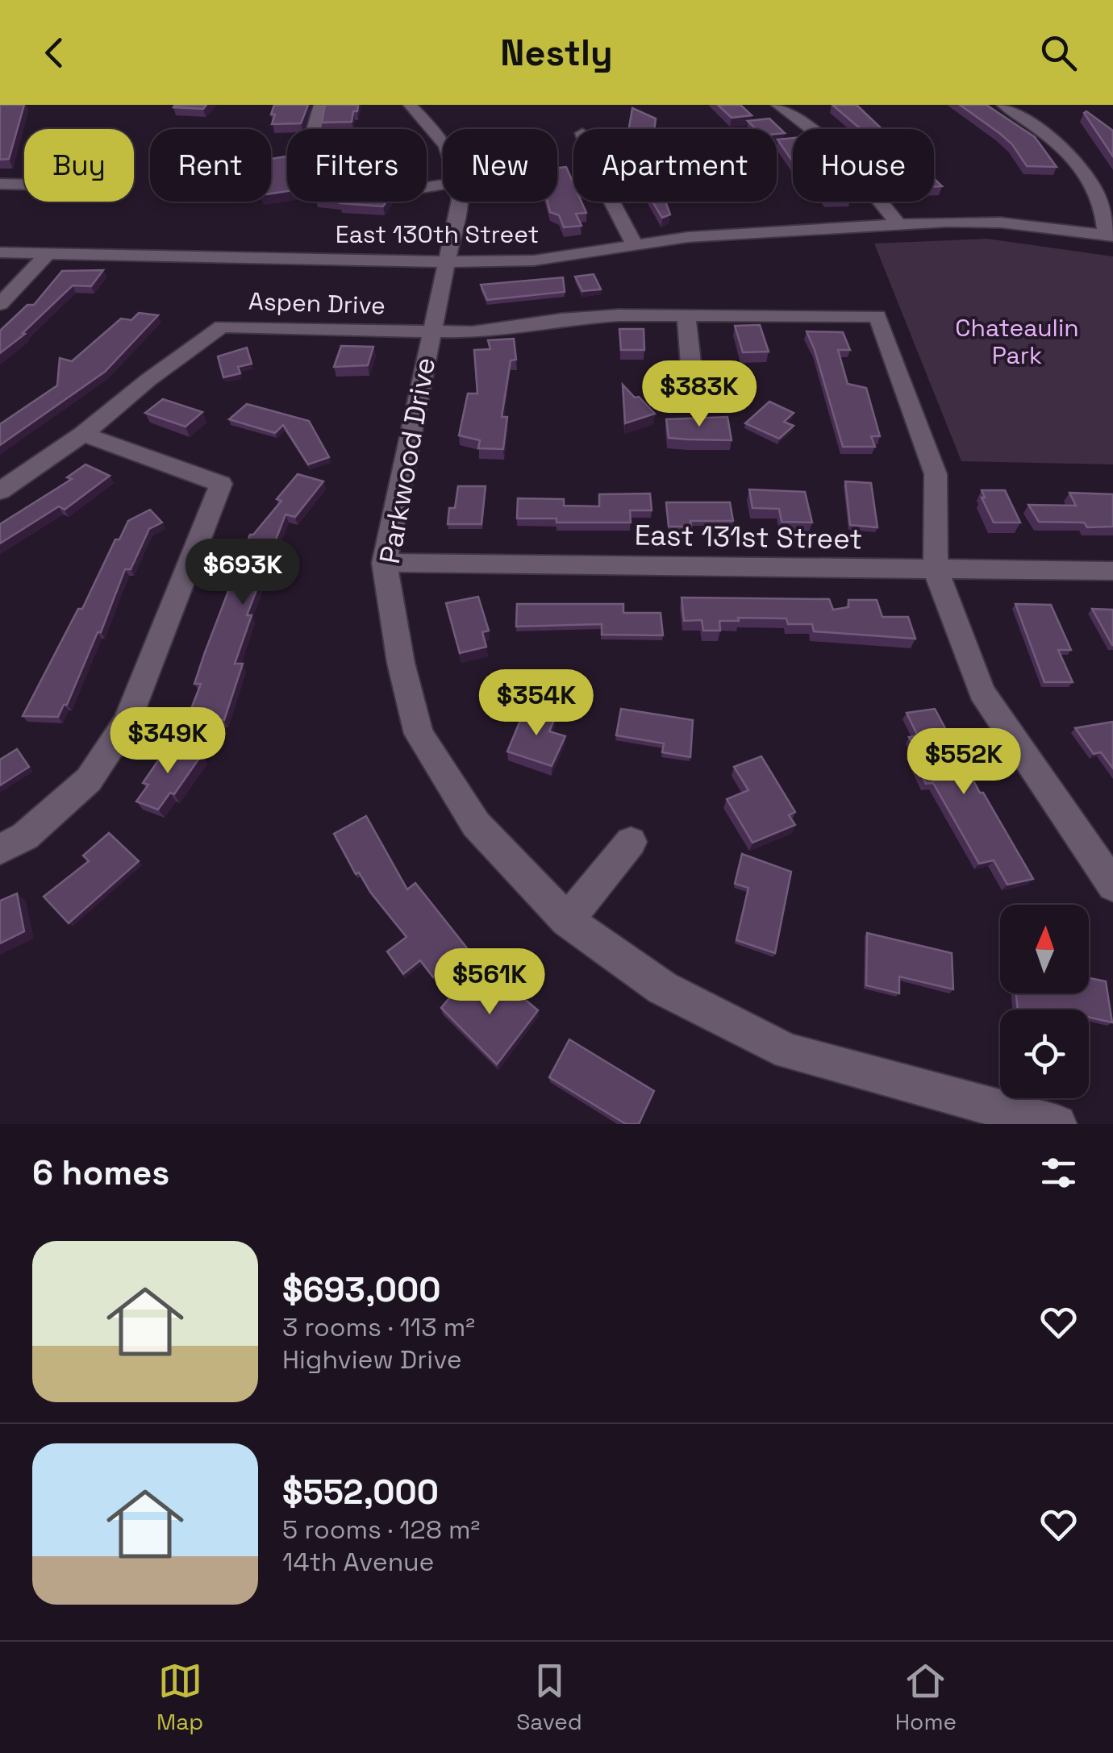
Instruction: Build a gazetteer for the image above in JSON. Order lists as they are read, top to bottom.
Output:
{
  "streets": {
    "street": [
      "East 130th Street",
      "Aspen Drive",
      "Parkwood Drive",
      "East 131st Street"
    ]
  },
  "crossings": [
    ["East 130th Street", "Parkwood Drive"],
    ["Aspen Drive", "Parkwood Drive"],
    ["Aspen Drive", "East 131st Street"],
    ["Parkwood Drive", "East 131st Street"]
  ],
  "parks": ["Chateaulin Park"],
  "north": "top",
  "page": {
    "header": "Nestly",
    "chip": [
      "Buy",
      "Rent",
      "Filters",
      "New",
      "Apartment",
      "House"
    ],
    "price": [
      "$383K",
      "$693K",
      "$354K",
      "$349K",
      "$552K",
      "$561K"
    ],
    "heading": "6 homes",
    "list": [
      {
        "name": "$693,000",
        "note": "3 rooms · 113 m² · Highview Drive"
      },
      {
        "name": "$552,000",
        "note": "5 rooms · 128 m² · 14th Avenue"
      }
    ],
    "tabs": ["Map", "Saved", "Home"]
  }
}
